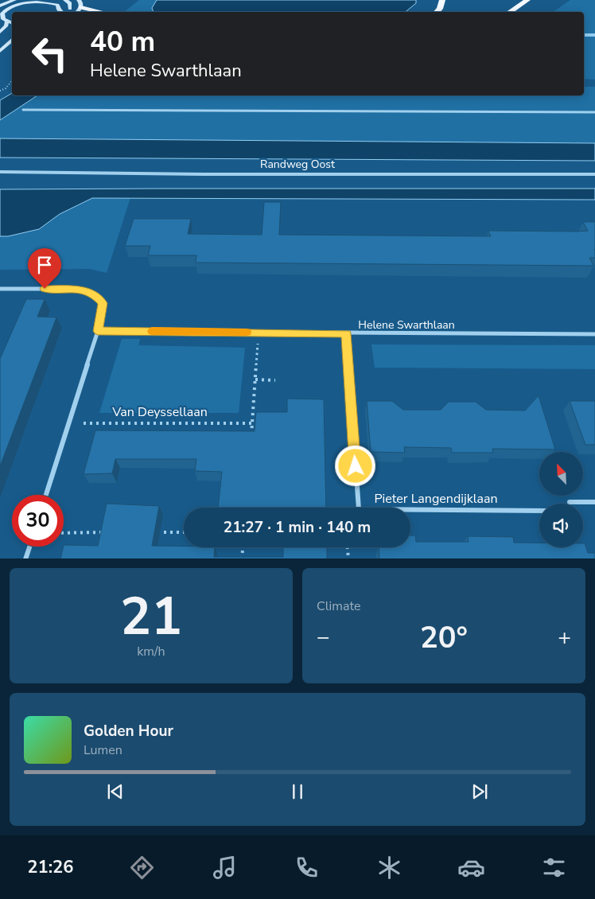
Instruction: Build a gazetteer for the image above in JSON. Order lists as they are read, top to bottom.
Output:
{
  "streets": {
    "street": ["Randweg Oost", "Helene Swarthlaan", "Pieter Langendijklaan"],
    "path": ["Van Deyssellaan"]
  },
  "crossings": [
    ["Helene Swarthlaan", "Pieter Langendijklaan"]
  ],
  "north": "top left",
  "page": {
    "turn": ["40 m", "Helene Swarthlaan"],
    "limit": "30",
    "trip": "21:27 · 1 min · 140 m",
    "tile": [
      ["21", "km/h"],
      "Climate"
    ],
    "heat": ["−", "20°", "+"],
    "song": ["Golden Hour", "Lumen"],
    "tabs": "21:26"
  }
}
